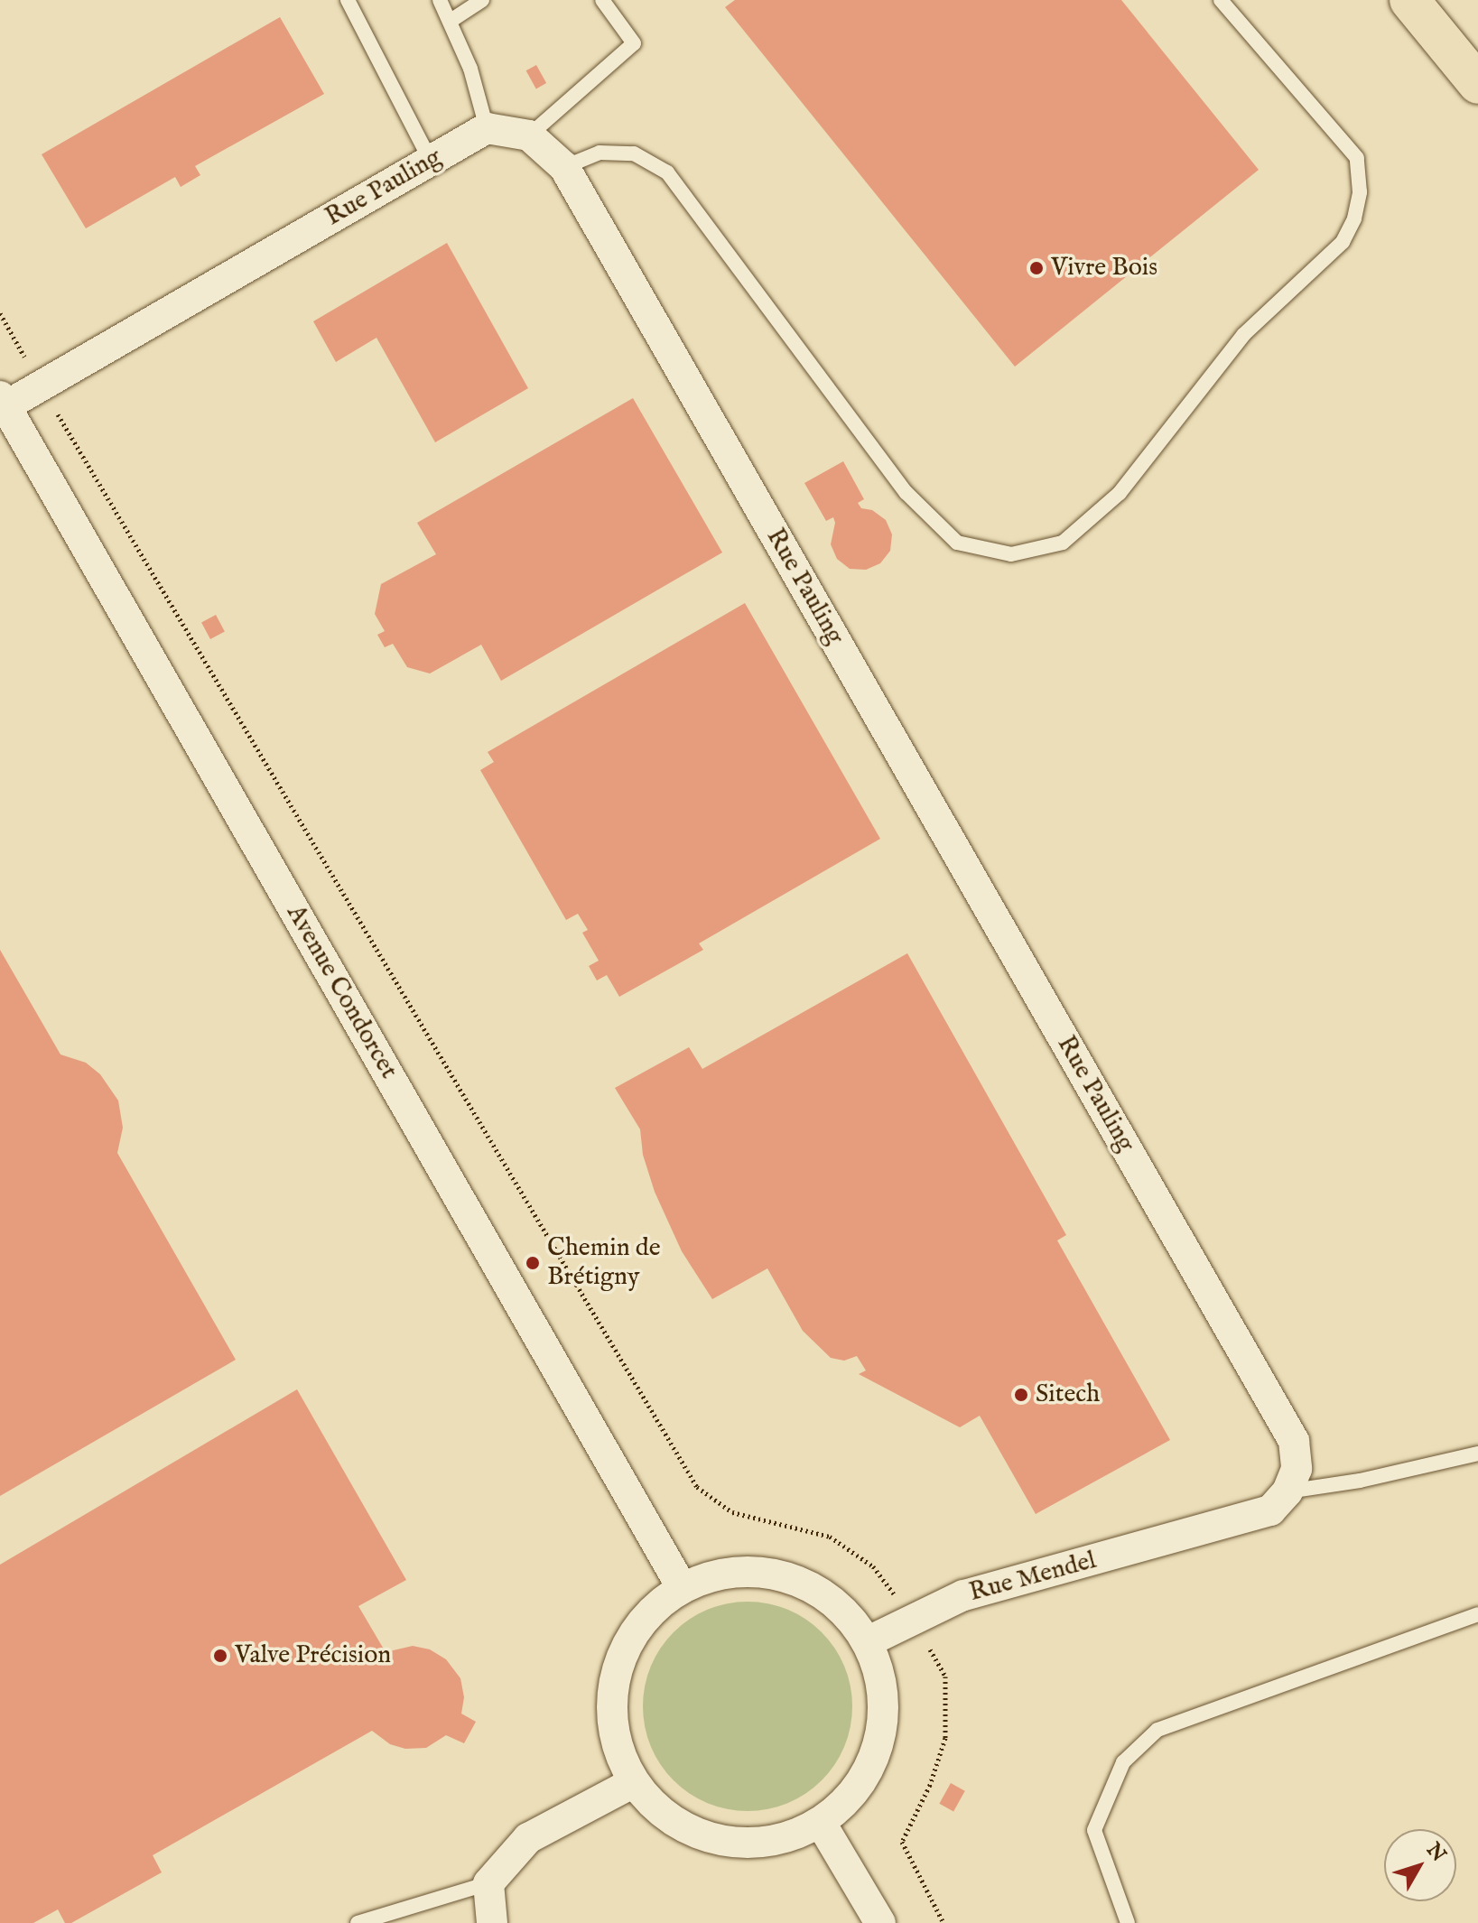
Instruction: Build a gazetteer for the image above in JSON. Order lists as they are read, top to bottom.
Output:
{
  "streets": {
    "street": ["Rue Pauling", "Avenue Condorcet", "Rue Mendel"]
  },
  "crossings": [
    ["Rue Pauling", "Avenue Condorcet"],
    ["Rue Pauling", "Rue Mendel"]
  ],
  "places": [
    "Vivre Bois",
    "Chemin de Brétigny",
    "Sitech",
    "Valve Précision"
  ],
  "north": "top right"
}
